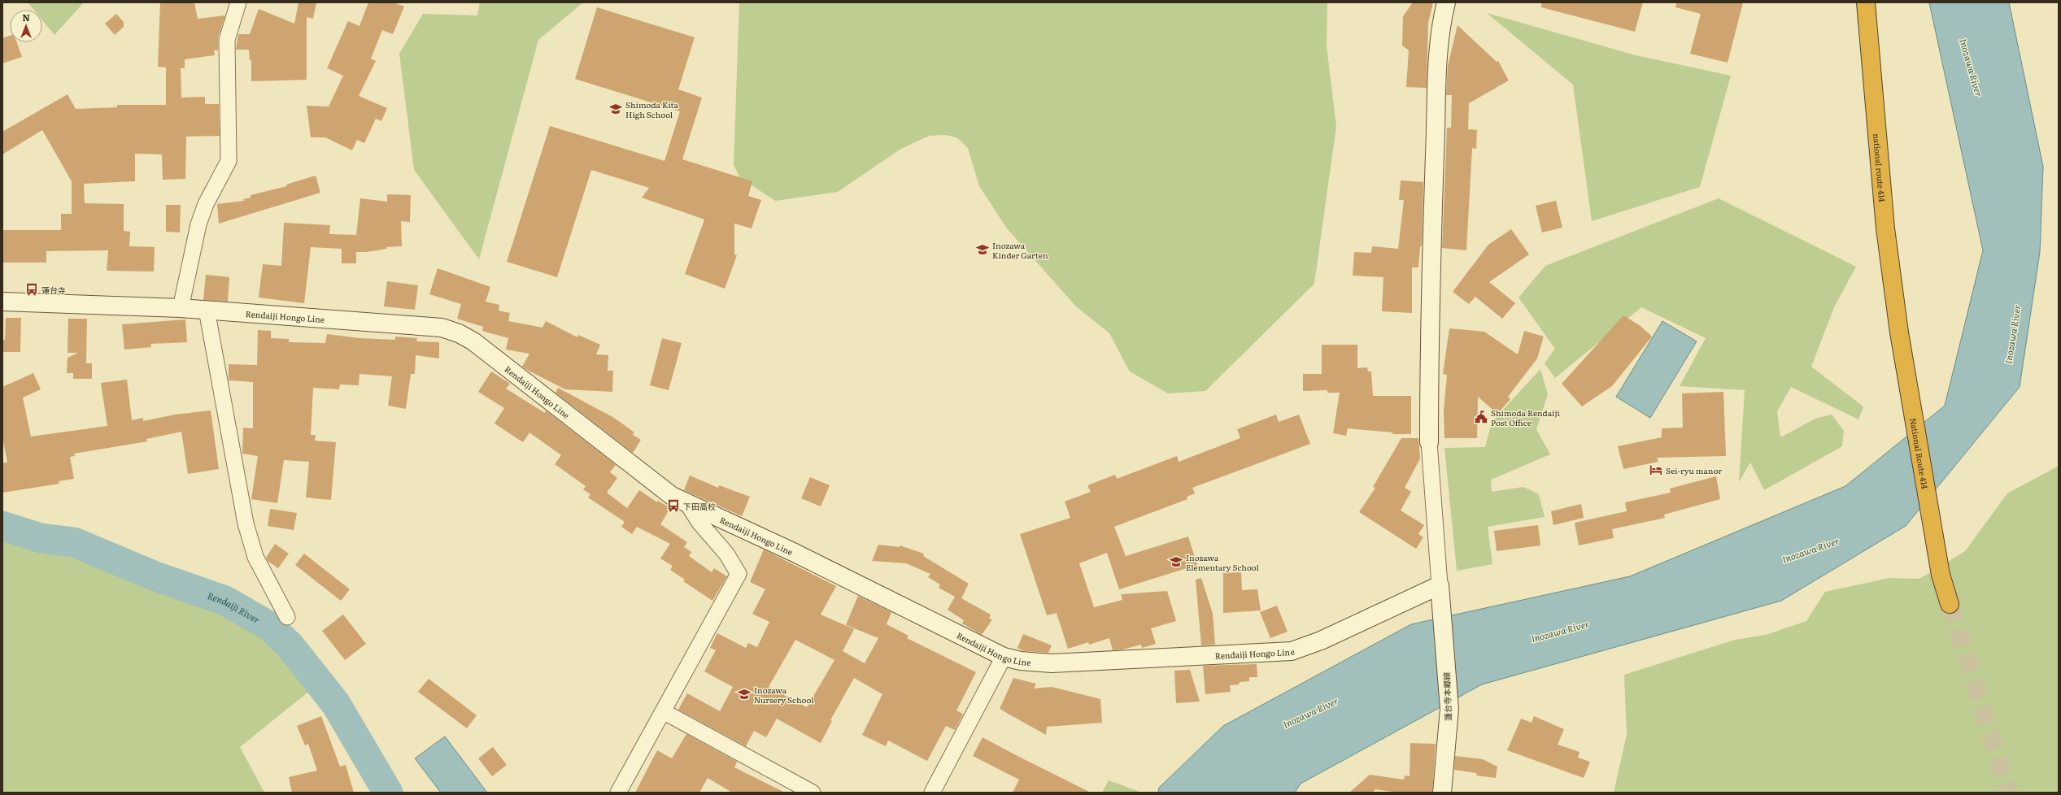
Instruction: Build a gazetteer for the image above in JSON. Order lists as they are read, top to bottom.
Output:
{
  "streets": {
    "highway": ["national route 414", "National Route 414"],
    "main road": ["Rendaiji Hongo Line", "蓮台寺本郷線"]
  },
  "crossings": [
    ["national route 414", "National Route 414"],
    ["Rendaiji Hongo Line", "蓮台寺本郷線"]
  ],
  "water": ["Inozawa River", "Rendaiji River"],
  "places": {
    "school or university": [
      "Shimoda Kita High School",
      "Inozawa Kinder Garten",
      "Inozawa Elementary School",
      "Inozawa Nursery School"
    ],
    "bus stop": ["蓮台寺", "下田高校"],
    "public building": ["Shimoda Rendaiji Post Office"],
    "hotel": ["Sei-ryu manor"]
  },
  "north": "top"
}
